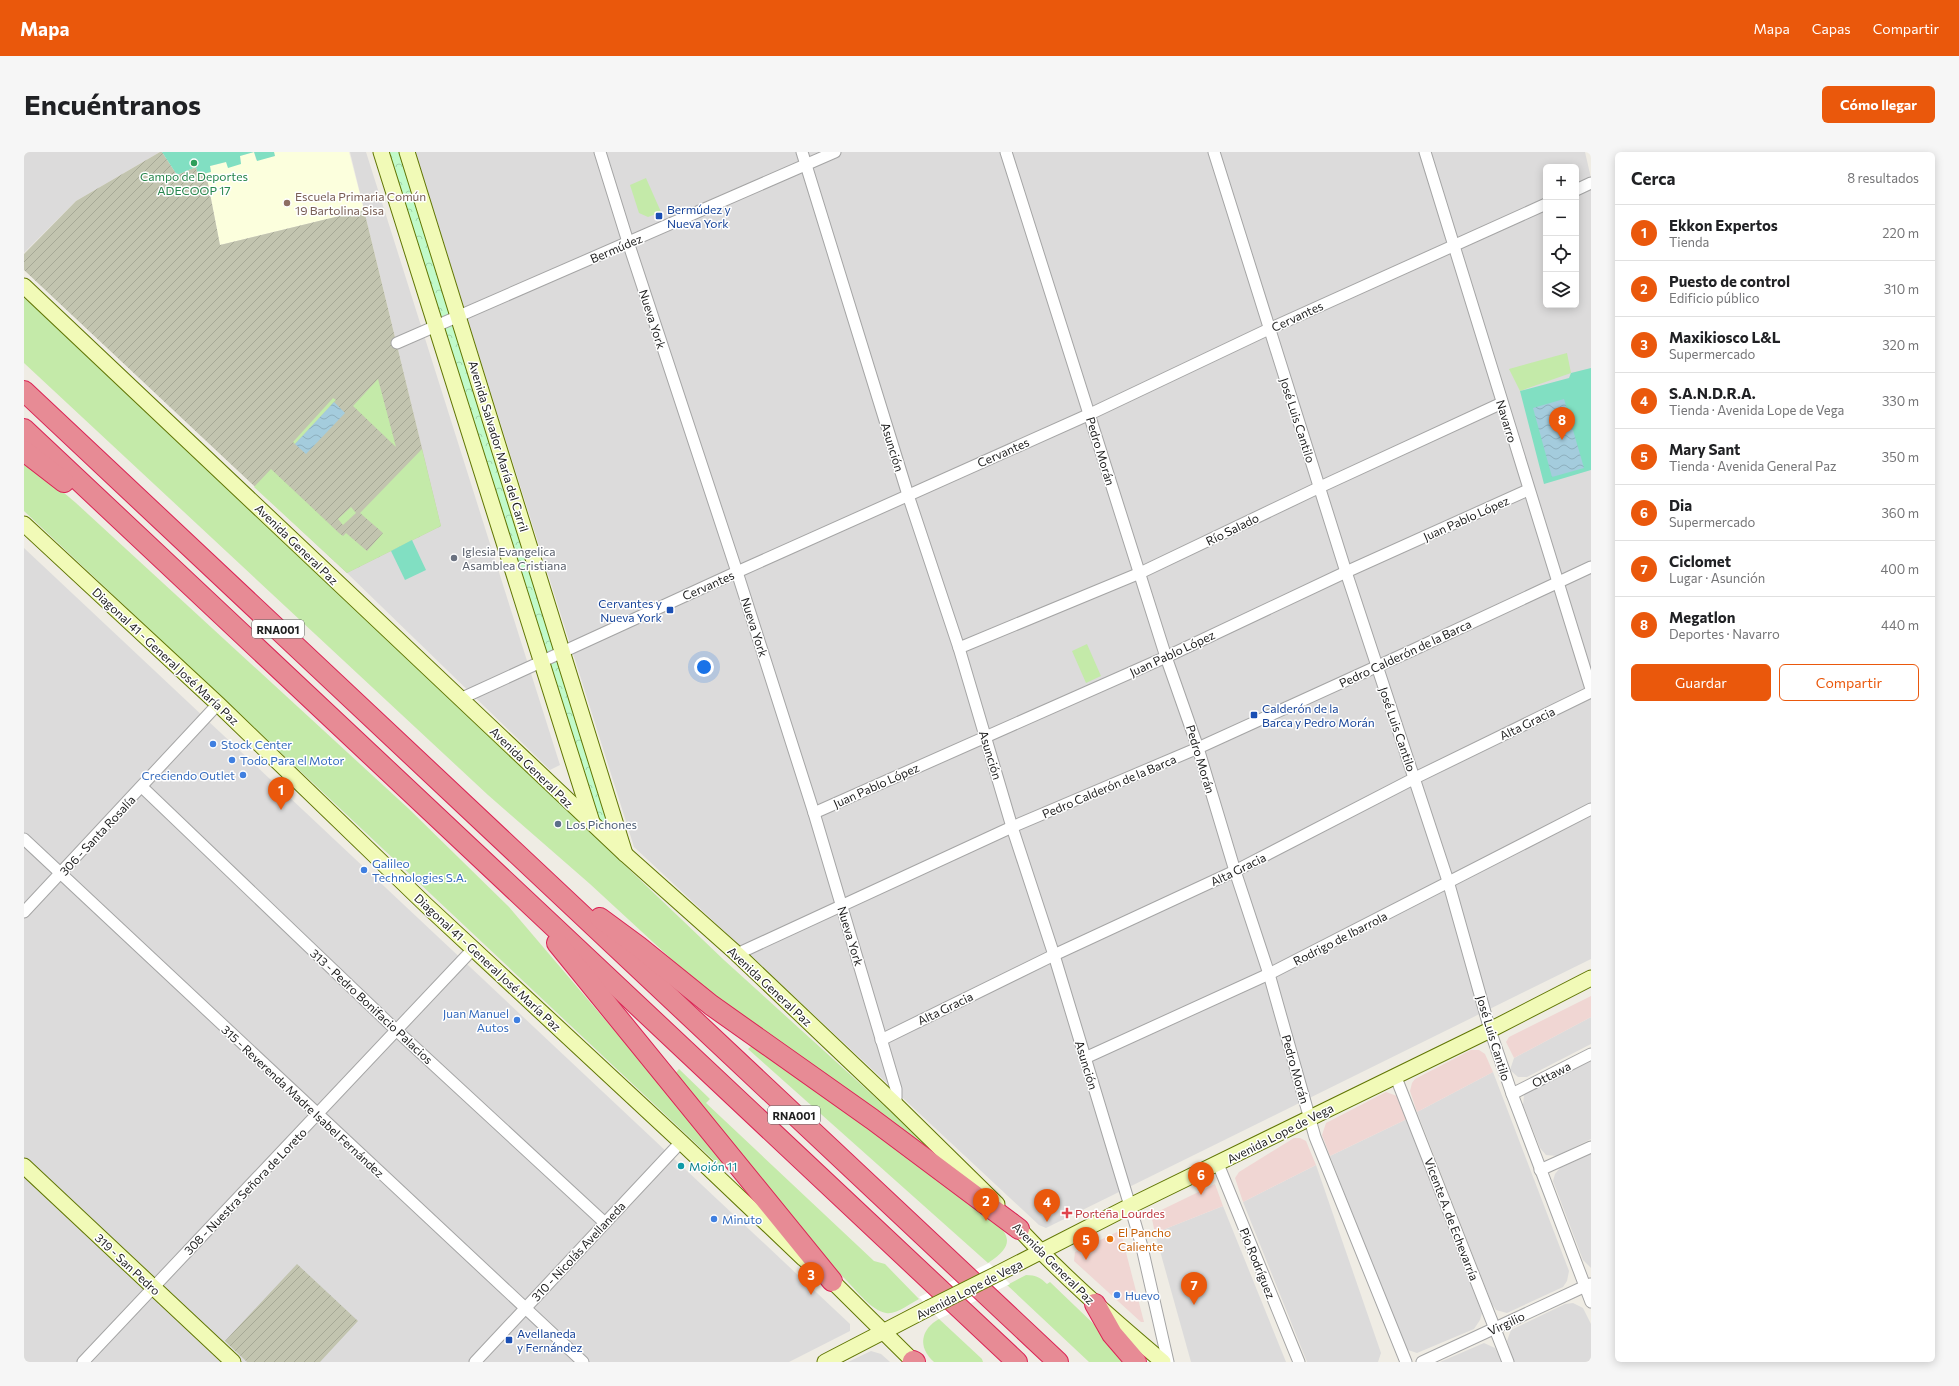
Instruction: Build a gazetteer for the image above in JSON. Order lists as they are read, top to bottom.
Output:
{
  "streets": {
    "highway": ["RNA001"],
    "street": [
      "Bermúdez",
      "Cervantes",
      "Nueva York",
      "José Luis Cantilo",
      "Navarro",
      "Avenida Salvador María del Carril",
      "Asunción",
      "Pedro Morán",
      "Juan Pablo López",
      "Río Salado",
      "Avenida General Paz",
      "Pedro Calderón de la Barca",
      "Diagonal 41 - General José María Paz",
      "Alta Gracia",
      "306 - Santa Rosalía",
      "Rodrigo de Ibarrola",
      "313 - Pedro Bonifacio Palacios",
      "Ottawa",
      "315 - Reverenda Madre Isabel Fernández",
      "Avenida Lope de Vega",
      "308 - Nuestra Señora de Loreto",
      "Vicente A. de Echevarría",
      "310 - Nicolás Avellaneda",
      "Pio Rodríguez",
      "319 - San Pedro",
      "Virgilio"
    ]
  },
  "crossings": [
    ["Bermúdez", "Nueva York"],
    ["Bermúdez", "Avenida Salvador María del Carril"],
    ["Bermúdez", "Asunción"],
    ["Cervantes", "Nueva York"],
    ["Cervantes", "José Luis Cantilo"],
    ["Cervantes", "Navarro"],
    ["Cervantes", "Avenida Salvador María del Carril"],
    ["Cervantes", "Asunción"],
    ["Cervantes", "Pedro Morán"],
    ["Cervantes", "Avenida General Paz"],
    ["Nueva York", "Juan Pablo López"],
    ["Nueva York", "Avenida General Paz"],
    ["Nueva York", "Pedro Calderón de la Barca"],
    ["Nueva York", "Alta Gracia"],
    ["José Luis Cantilo", "Juan Pablo López"],
    ["José Luis Cantilo", "Río Salado"],
    ["José Luis Cantilo", "Pedro Calderón de la Barca"],
    ["José Luis Cantilo", "Alta Gracia"],
    ["José Luis Cantilo", "Rodrigo de Ibarrola"],
    ["José Luis Cantilo", "Ottawa"],
    ["José Luis Cantilo", "Avenida Lope de Vega"],
    ["José Luis Cantilo", "Virgilio"],
    ["Navarro", "Juan Pablo López"],
    ["Navarro", "Río Salado"],
    ["Navarro", "Pedro Calderón de la Barca"],
    ["Navarro", "Alta Gracia"],
    ["Avenida Salvador María del Carril", "Avenida General Paz"],
    ["Asunción", "Juan Pablo López"],
    ["Asunción", "Río Salado"],
    ["Asunción", "Pedro Calderón de la Barca"],
    ["Asunción", "Alta Gracia"],
    ["Asunción", "Rodrigo de Ibarrola"],
    ["Asunción", "Avenida Lope de Vega"],
    ["Pedro Morán", "Juan Pablo López"],
    ["Pedro Morán", "Río Salado"],
    ["Pedro Morán", "Pedro Calderón de la Barca"],
    ["Pedro Morán", "Alta Gracia"],
    ["Pedro Morán", "Rodrigo de Ibarrola"],
    ["Pedro Morán", "Avenida Lope de Vega"],
    ["Avenida General Paz", "Pedro Calderón de la Barca"],
    ["Avenida General Paz", "Avenida Lope de Vega"],
    ["Diagonal 41 - General José María Paz", "306 - Santa Rosalía"],
    ["Diagonal 41 - General José María Paz", "Avenida Lope de Vega"],
    ["Diagonal 41 - General José María Paz", "308 - Nuestra Señora de Loreto"],
    ["Diagonal 41 - General José María Paz", "310 - Nicolás Avellaneda"],
    ["306 - Santa Rosalía", "313 - Pedro Bonifacio Palacios"],
    ["306 - Santa Rosalía", "315 - Reverenda Madre Isabel Fernández"],
    ["313 - Pedro Bonifacio Palacios", "308 - Nuestra Señora de Loreto"],
    ["313 - Pedro Bonifacio Palacios", "310 - Nicolás Avellaneda"],
    ["315 - Reverenda Madre Isabel Fernández", "308 - Nuestra Señora de Loreto"],
    ["315 - Reverenda Madre Isabel Fernández", "310 - Nicolás Avellaneda"],
    ["Avenida Lope de Vega", "Vicente A. de Echevarría"],
    ["Avenida Lope de Vega", "Pio Rodríguez"],
    ["308 - Nuestra Señora de Loreto", "319 - San Pedro"],
    ["Vicente A. de Echevarría", "Virgilio"]
  ],
  "places": {
    "other": [
      "Campo de Deportes ADECOOP 17",
      "Escuela Primaria Común 19 Bartolina Sisa",
      "Iglesia Evangelica Asamblea Cristiana",
      "Stock Center",
      "Todo Para el Motor",
      "Creciendo Outlet",
      "Los Pichones",
      "Galileo Technologies S.A.",
      "Juan Manuel Autos",
      "Mojón 11",
      "Minuto",
      "El Pancho Caliente",
      "Huevo"
    ],
    "transit": [
      "Bermúdez y Nueva York",
      "Cervantes y Nueva York",
      "Calderón de la Barca y Pedro Morán",
      "Avellaneda y Fernández"
    ],
    "health": ["Porteña Lourdes"]
  },
  "page": {
    "header": "Mapa",
    "nav": ["Mapa", "Capas", "Compartir"],
    "buttons": [
      "Cómo llegar",
      ["Guardar", "Compartir"]
    ],
    "title": "Encuéntranos",
    "heading": ["Cerca", "8 resultados"],
    "map_buttons": ["+", "−"],
    "list": [
      {
        "mark": "1",
        "name": "Ekkon Expertos",
        "note": "Tienda",
        "value": "220 m"
      },
      {
        "mark": "2",
        "name": "Puesto de control",
        "note": "Edificio público",
        "value": "310 m"
      },
      {
        "mark": "3",
        "name": "Maxikiosco L&L",
        "note": "Supermercado",
        "value": "320 m"
      },
      {
        "mark": "4",
        "name": "S.A.N.D.R.A.",
        "note": "Tienda · Avenida Lope de Vega",
        "value": "330 m"
      },
      {
        "mark": "5",
        "name": "Mary Sant",
        "note": "Tienda · Avenida General Paz",
        "value": "350 m"
      },
      {
        "mark": "6",
        "name": "Dia",
        "note": "Supermercado",
        "value": "360 m"
      },
      {
        "mark": "7",
        "name": "Ciclomet",
        "note": "Lugar · Asunción",
        "value": "400 m"
      },
      {
        "mark": "8",
        "name": "Megatlon",
        "note": "Deportes · Navarro",
        "value": "440 m"
      }
    ],
    "pins": [
      "8",
      "1",
      "6",
      "2",
      "4",
      "5",
      "3",
      "7"
    ]
  }
}
